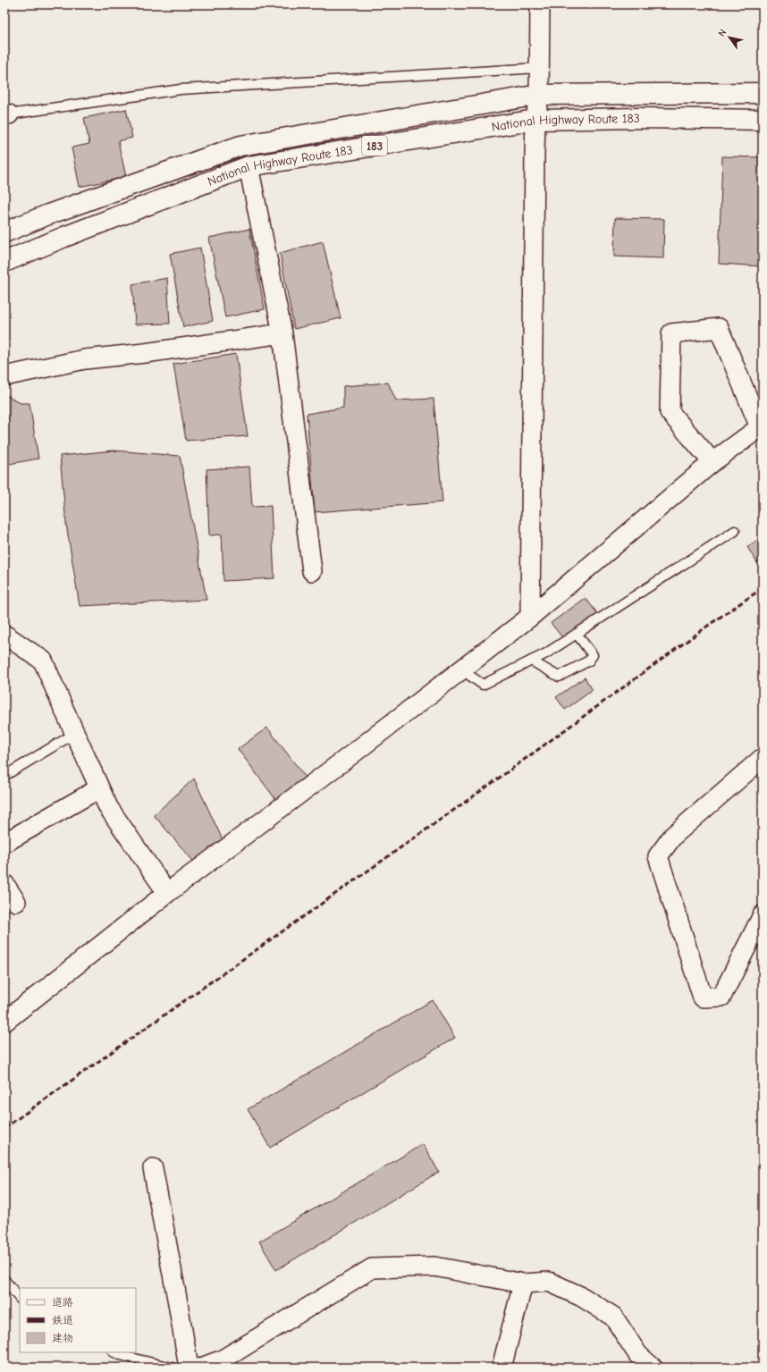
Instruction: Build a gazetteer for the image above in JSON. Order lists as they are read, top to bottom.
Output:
{
  "streets": {
    "highway": ["National Highway Route 183", "183"]
  },
  "legend": ["道路", "鉄道", "建物"],
  "north": "top left"
}
